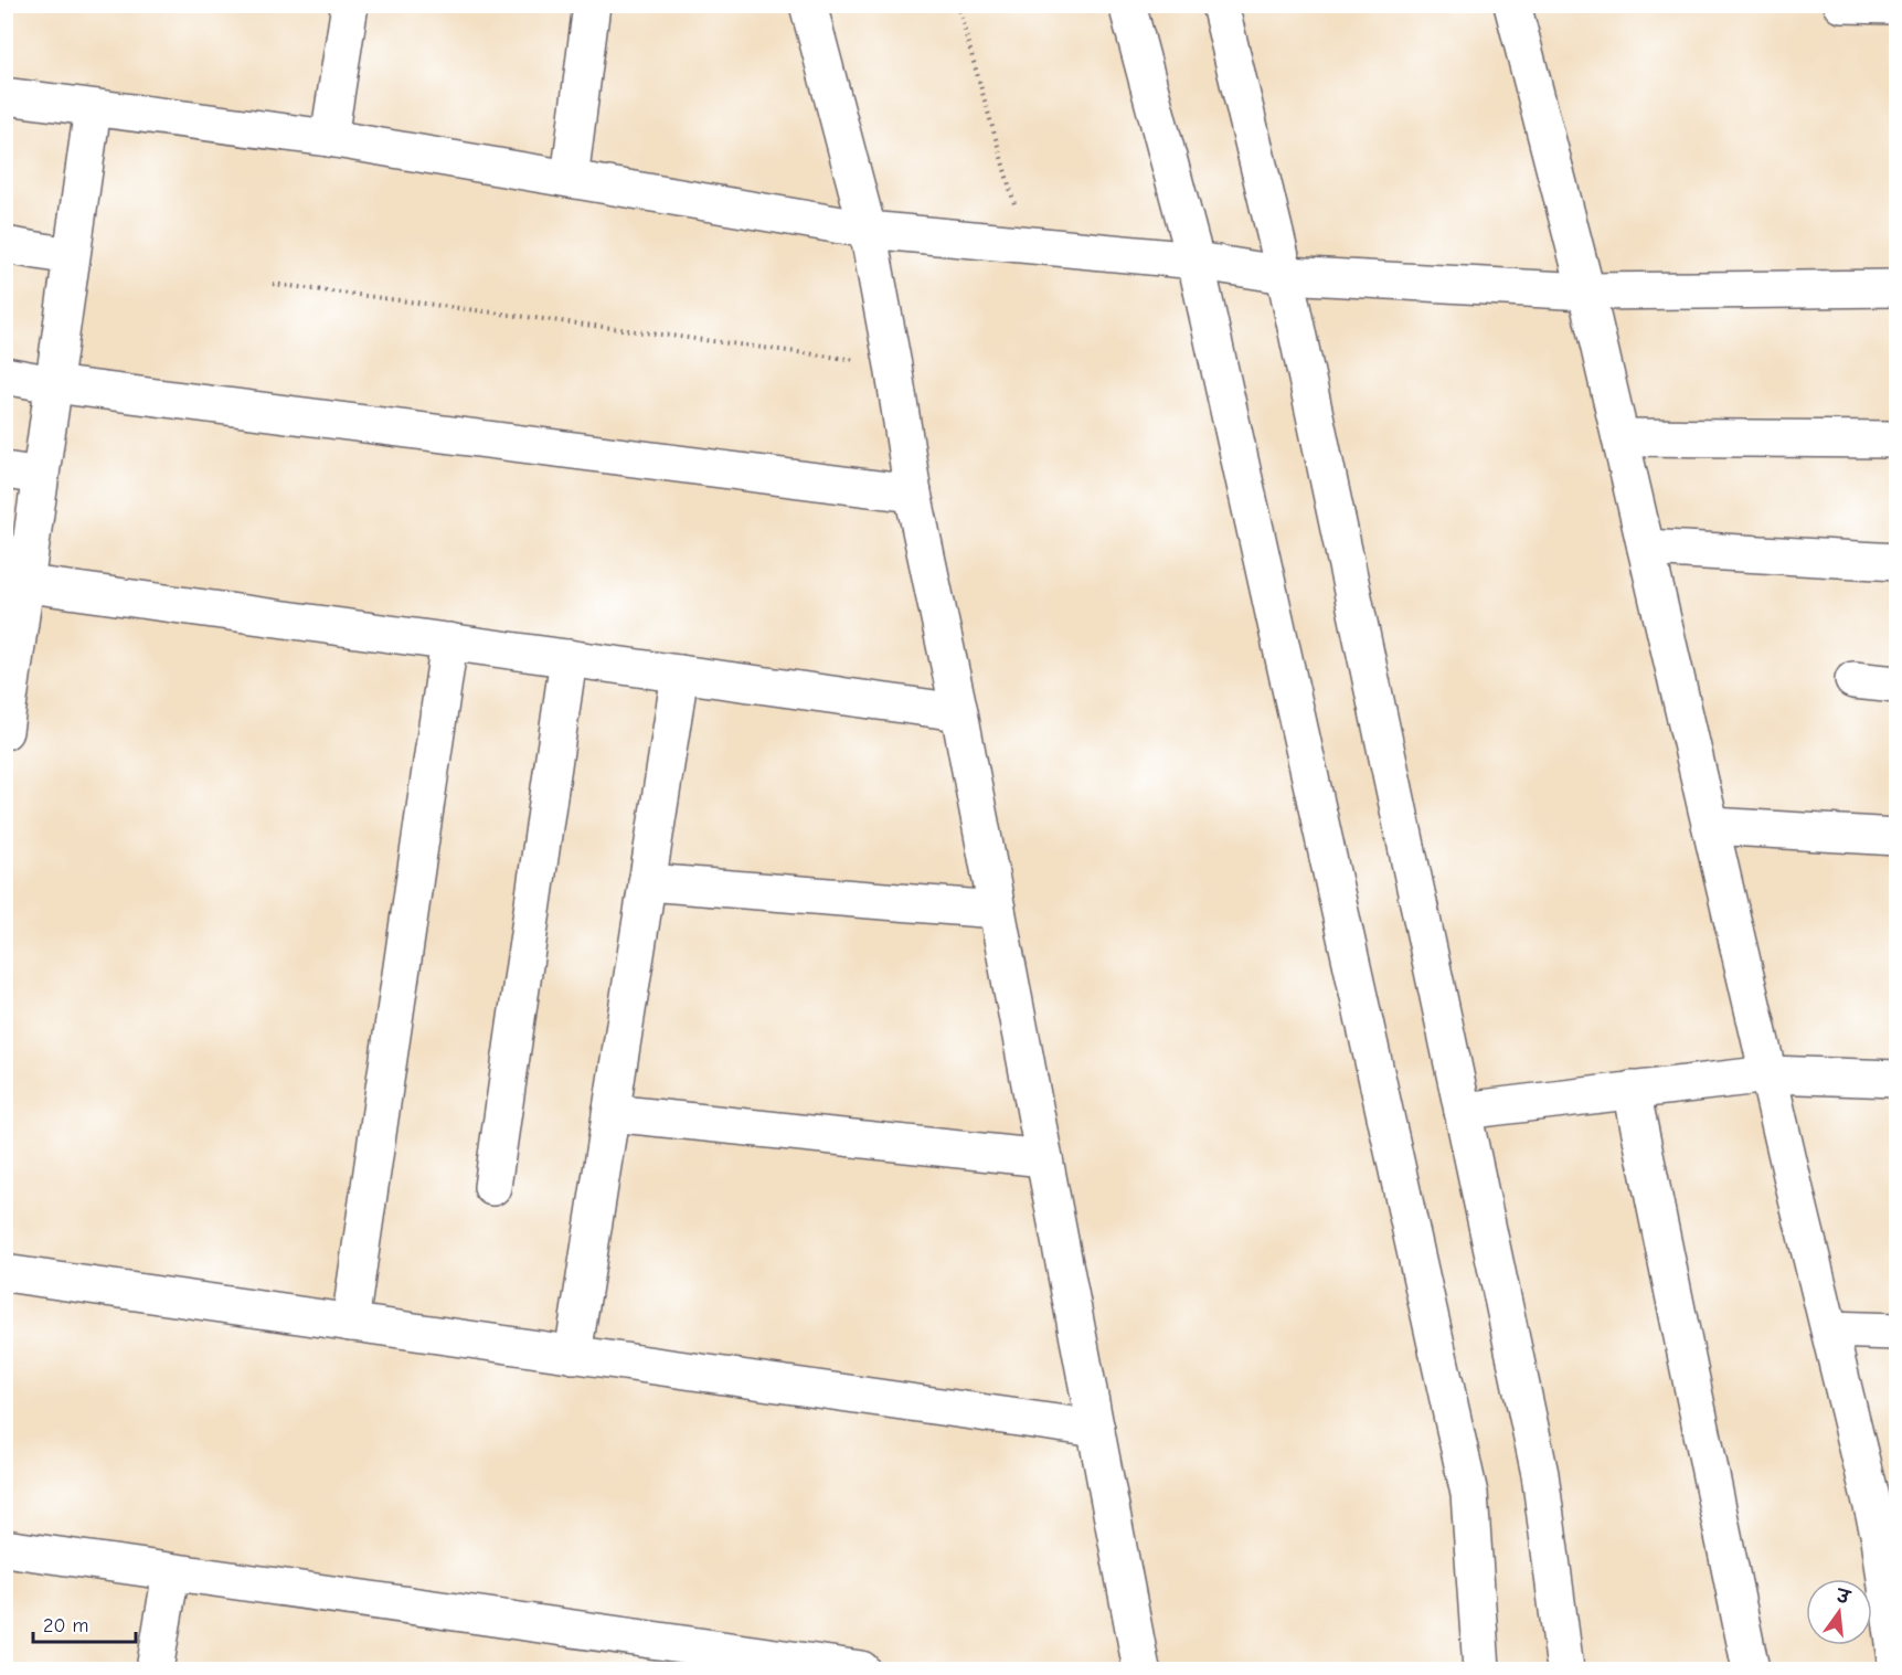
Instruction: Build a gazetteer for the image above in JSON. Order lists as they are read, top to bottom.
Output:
{
  "scale_bar": "20 m",
  "north": "top"
}
